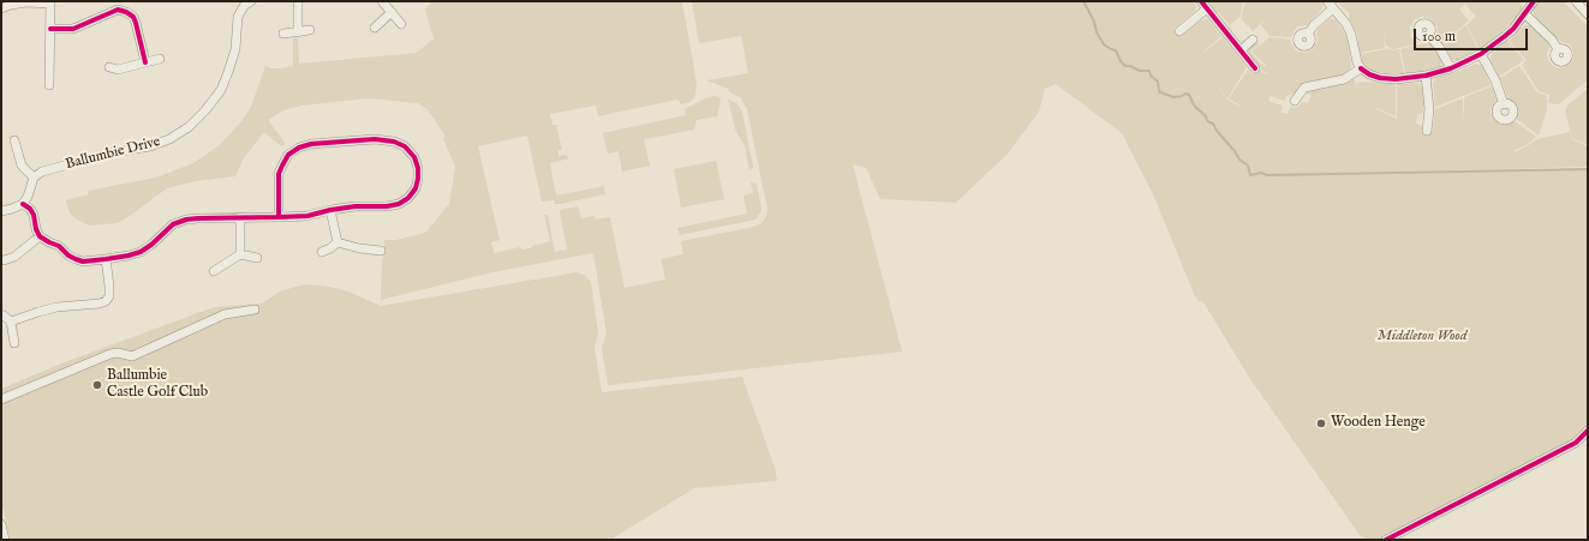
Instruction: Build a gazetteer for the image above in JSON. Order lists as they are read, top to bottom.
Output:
{
  "streets": {
    "street": ["Ballumbie Drive"]
  },
  "parks": ["Middleton Wood"],
  "places": ["Ballumbie Castle Golf Club", "Wooden Henge"],
  "scale_bar": "100 m"
}
